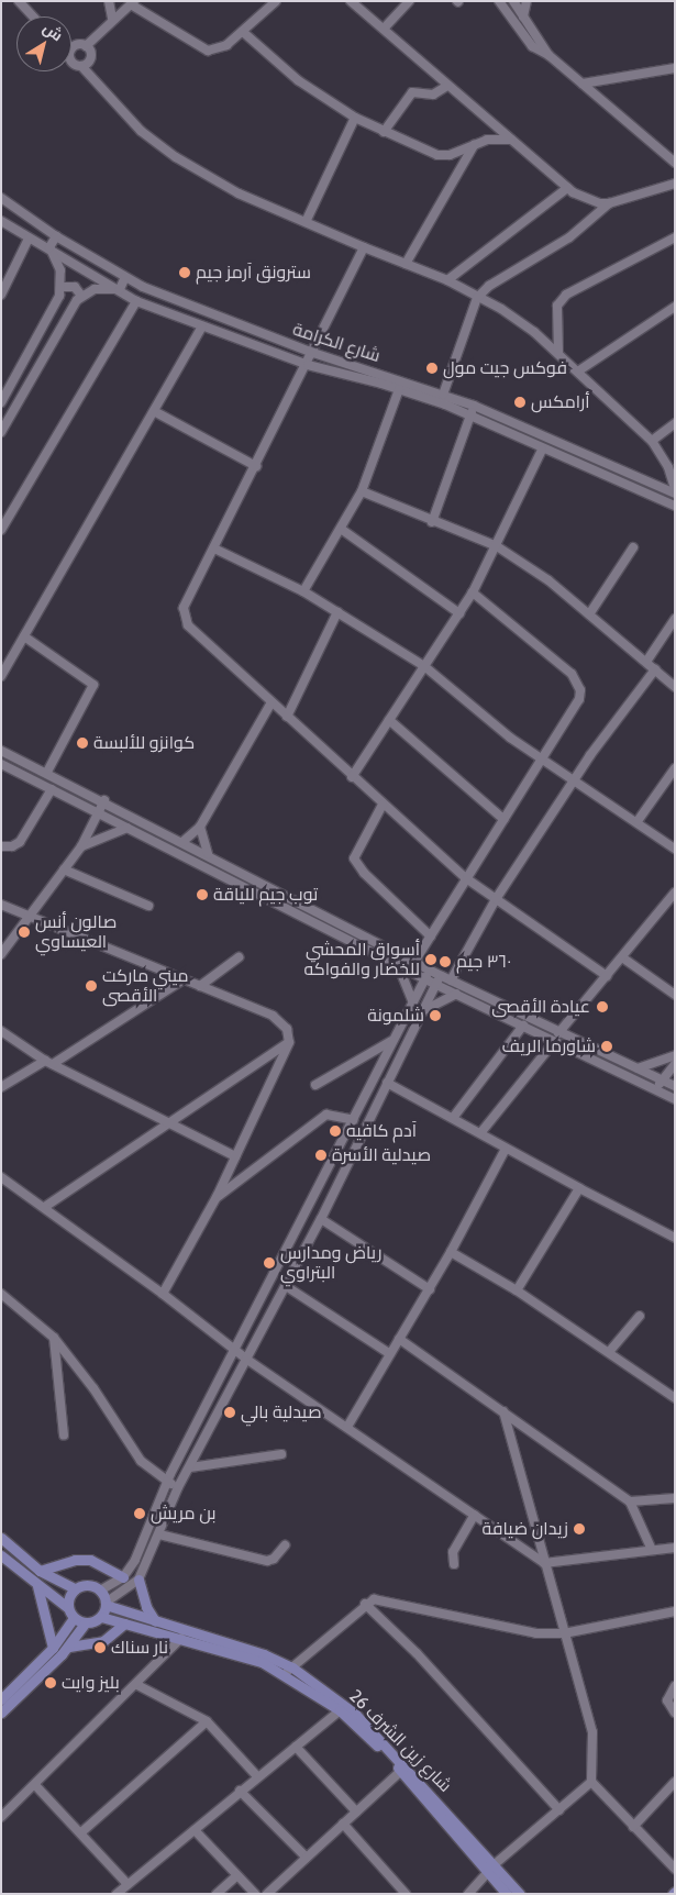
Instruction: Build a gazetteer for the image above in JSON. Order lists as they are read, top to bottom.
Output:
{
  "streets": {
    "main road": ["شارع زين الشرف 26"],
    "street": ["شارع الكرامة"]
  },
  "places": [
    "سترونق آرمز جيم",
    "فوكس جيت مول",
    "أرامكس",
    "كوانزو للألبسة",
    "توب جيم للياقة",
    "صالون أنس العيساوي",
    "أسواق المحشي للخضار والفواكه",
    "٣٦٠ جيم",
    "ميني ماركت الأقصى",
    "عيادة الأقصى",
    "شلمونة",
    "شاورما الريف",
    "آدم كافيه",
    "صيدلية الأسرة",
    "رياض ومدارس البتراوي",
    "صيدلية بالي",
    "بن مريش",
    "زيدان ضيافة",
    "نار سناك",
    "بليز وايت"
  ],
  "north": "top right"
}
